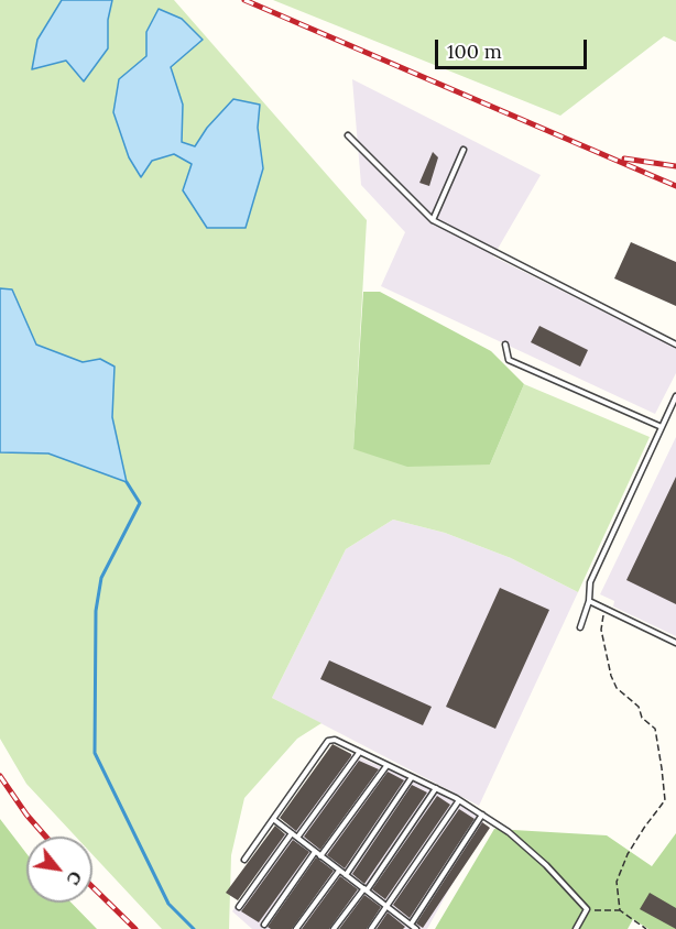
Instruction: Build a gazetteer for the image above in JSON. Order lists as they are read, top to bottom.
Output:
{
  "scale_bar": "100 m",
  "north": "bottom right"
}
